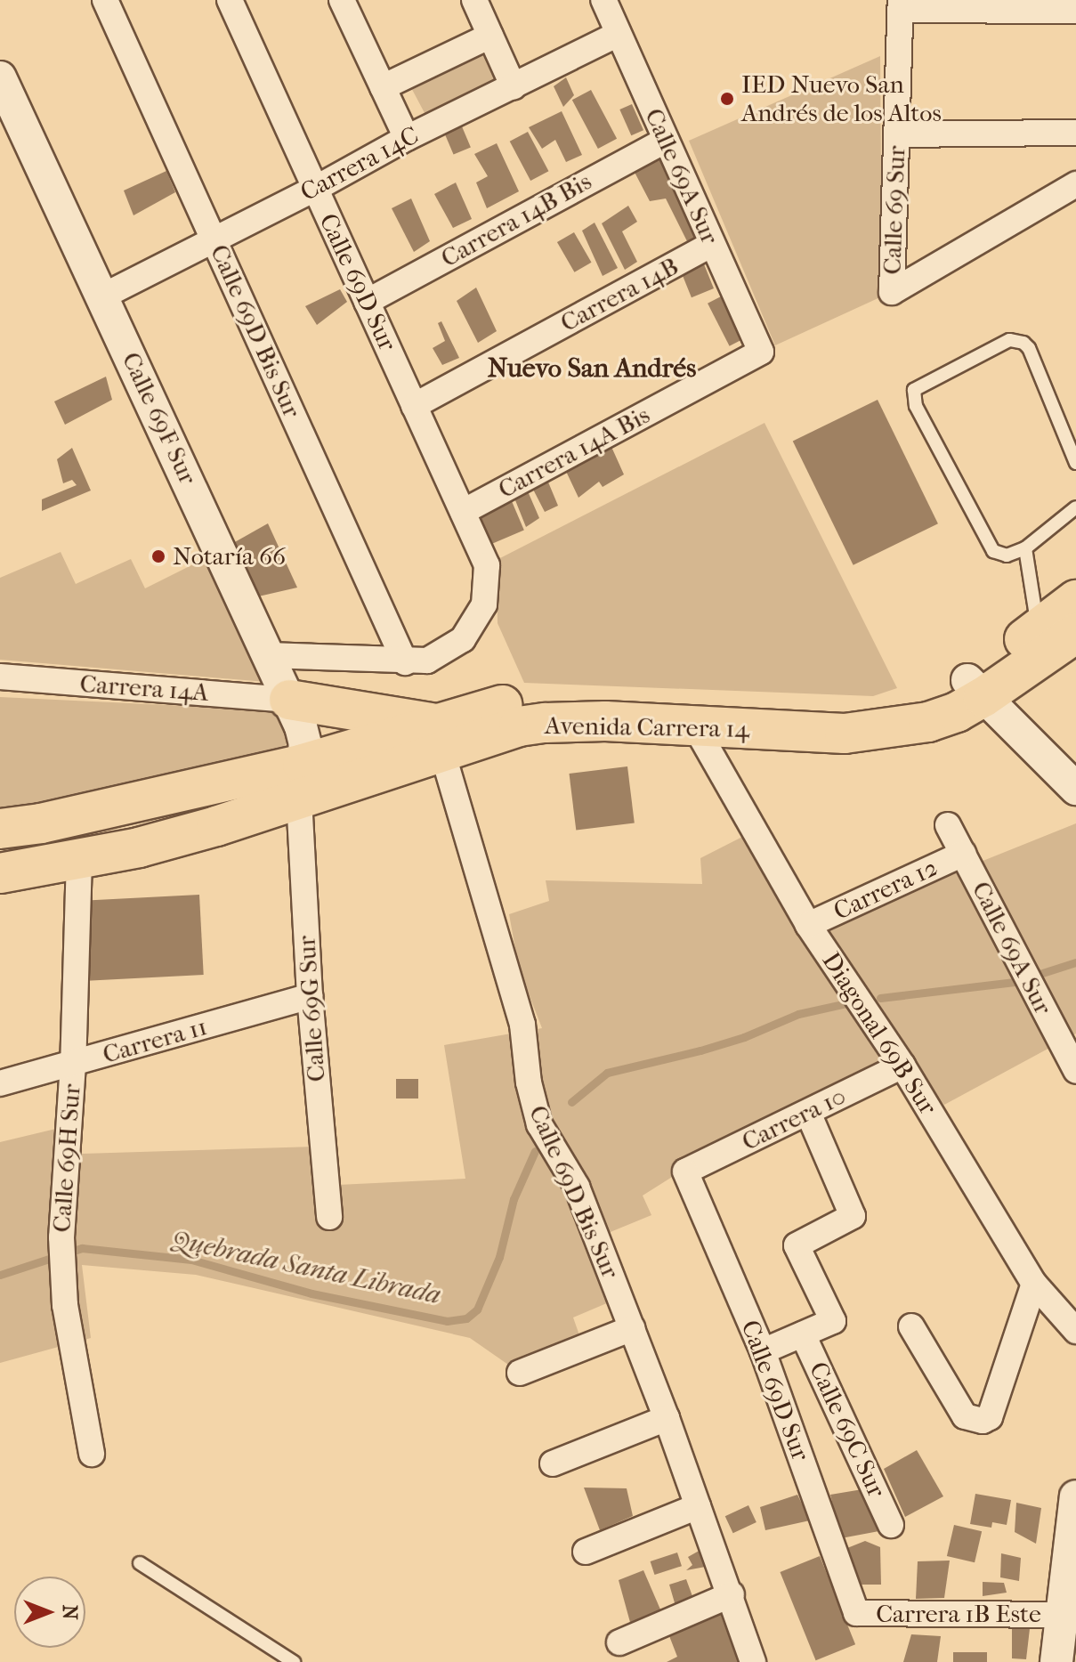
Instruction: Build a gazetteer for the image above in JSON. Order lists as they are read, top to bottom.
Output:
{
  "streets": {
    "main road": ["Avenida Carrera 14"],
    "street": [
      "Carrera 14C",
      "Calle 69A Sur",
      "Calle 69 Sur",
      "Carrera 14B Bis",
      "Calle 69D Sur",
      "Carrera 14B",
      "Calle 69D Bis Sur",
      "Calle 69F Sur",
      "Carrera 14A Bis",
      "Carrera 14A",
      "Carrera 12",
      "Calle 69G Sur",
      "Diagonal 69B Sur",
      "Carrera 11",
      "Carrera 10",
      "Calle 69H Sur",
      "Calle 69C Sur",
      "Carrera 1B Este"
    ]
  },
  "crossings": [
    ["Carrera 14C", "Calle 69A Sur"],
    ["Carrera 14C", "Calle 69D Sur"],
    ["Carrera 14C", "Calle 69D Bis Sur"],
    ["Carrera 14C", "Calle 69F Sur"],
    ["Calle 69A Sur", "Carrera 14B Bis"],
    ["Calle 69A Sur", "Carrera 14B"],
    ["Calle 69A Sur", "Carrera 14A Bis"],
    ["Calle 69A Sur", "Carrera 12"],
    ["Carrera 14B Bis", "Calle 69D Sur"],
    ["Calle 69D Sur", "Carrera 14B"],
    ["Calle 69D Sur", "Calle 69D Bis Sur"],
    ["Calle 69D Sur", "Carrera 14A Bis"],
    ["Calle 69D Sur", "Carrera 10"],
    ["Calle 69D Sur", "Carrera 1B Este"],
    ["Calle 69D Bis Sur", "Avenida Carrera 14"],
    ["Calle 69F Sur", "Carrera 14A"],
    ["Calle 69F Sur", "Avenida Carrera 14"],
    ["Calle 69F Sur", "Calle 69G Sur"],
    ["Avenida Carrera 14", "Calle 69G Sur"],
    ["Avenida Carrera 14", "Diagonal 69B Sur"],
    ["Avenida Carrera 14", "Calle 69H Sur"],
    ["Carrera 12", "Diagonal 69B Sur"],
    ["Calle 69G Sur", "Carrera 11"],
    ["Diagonal 69B Sur", "Carrera 10"],
    ["Carrera 11", "Calle 69H Sur"],
    ["Carrera 10", "Calle 69C Sur"]
  ],
  "districts": ["Nuevo San Andrés"],
  "water": ["Quebrada Santa Librada"],
  "places": ["IED Nuevo San Andrés de los Altos", "Notaría 66"],
  "north": "right"
}
